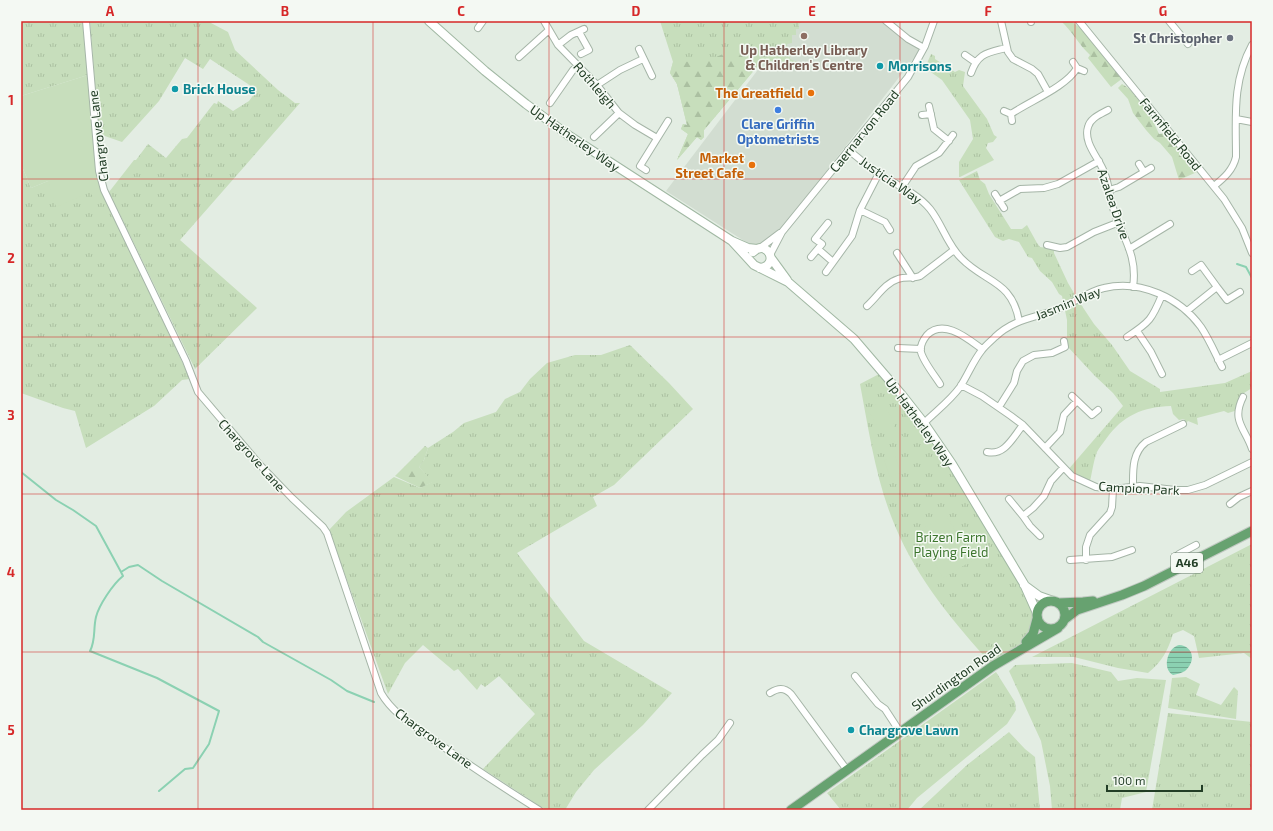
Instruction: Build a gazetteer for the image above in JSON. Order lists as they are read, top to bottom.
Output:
{
  "streets": {
    "main road": ["A46", "Shurdington Road"],
    "street": [
      "Rothleigh",
      "Caernarvon Road",
      "Farmfield Road",
      "Chargrove Lane",
      "Up Hatherley Way",
      "Justicia Way",
      "Azalea Drive",
      "Jasmin Way",
      "Campion Park"
    ]
  },
  "crossings": [
    ["Caernarvon Road", "Up Hatherley Way"],
    ["Caernarvon Road", "Justicia Way"],
    ["Up Hatherley Way", "Jasmin Way"],
    ["Up Hatherley Way", "A46"],
    ["Up Hatherley Way", "Shurdington Road"],
    ["Justicia Way", "Jasmin Way"],
    ["Azalea Drive", "Jasmin Way"],
    ["Jasmin Way", "Campion Park"],
    ["A46", "Shurdington Road"]
  ],
  "parks": ["Brizen Farm Playing Field"],
  "places": [
    "Up Hatherley Library & Children's Centre",
    "St Christopher",
    "Morrisons",
    "Brick House",
    "The Greatfield",
    "Clare Griffin Optometrists",
    "Market Street Cafe",
    "Chargrove Lawn"
  ],
  "scale_bar": "100 m",
  "grid": {
    "columns": [
      "A",
      "B",
      "C",
      "D",
      "E",
      "F",
      "G"
    ],
    "rows": [
      "1",
      "2",
      "3",
      "4",
      "5"
    ]
  }
}
